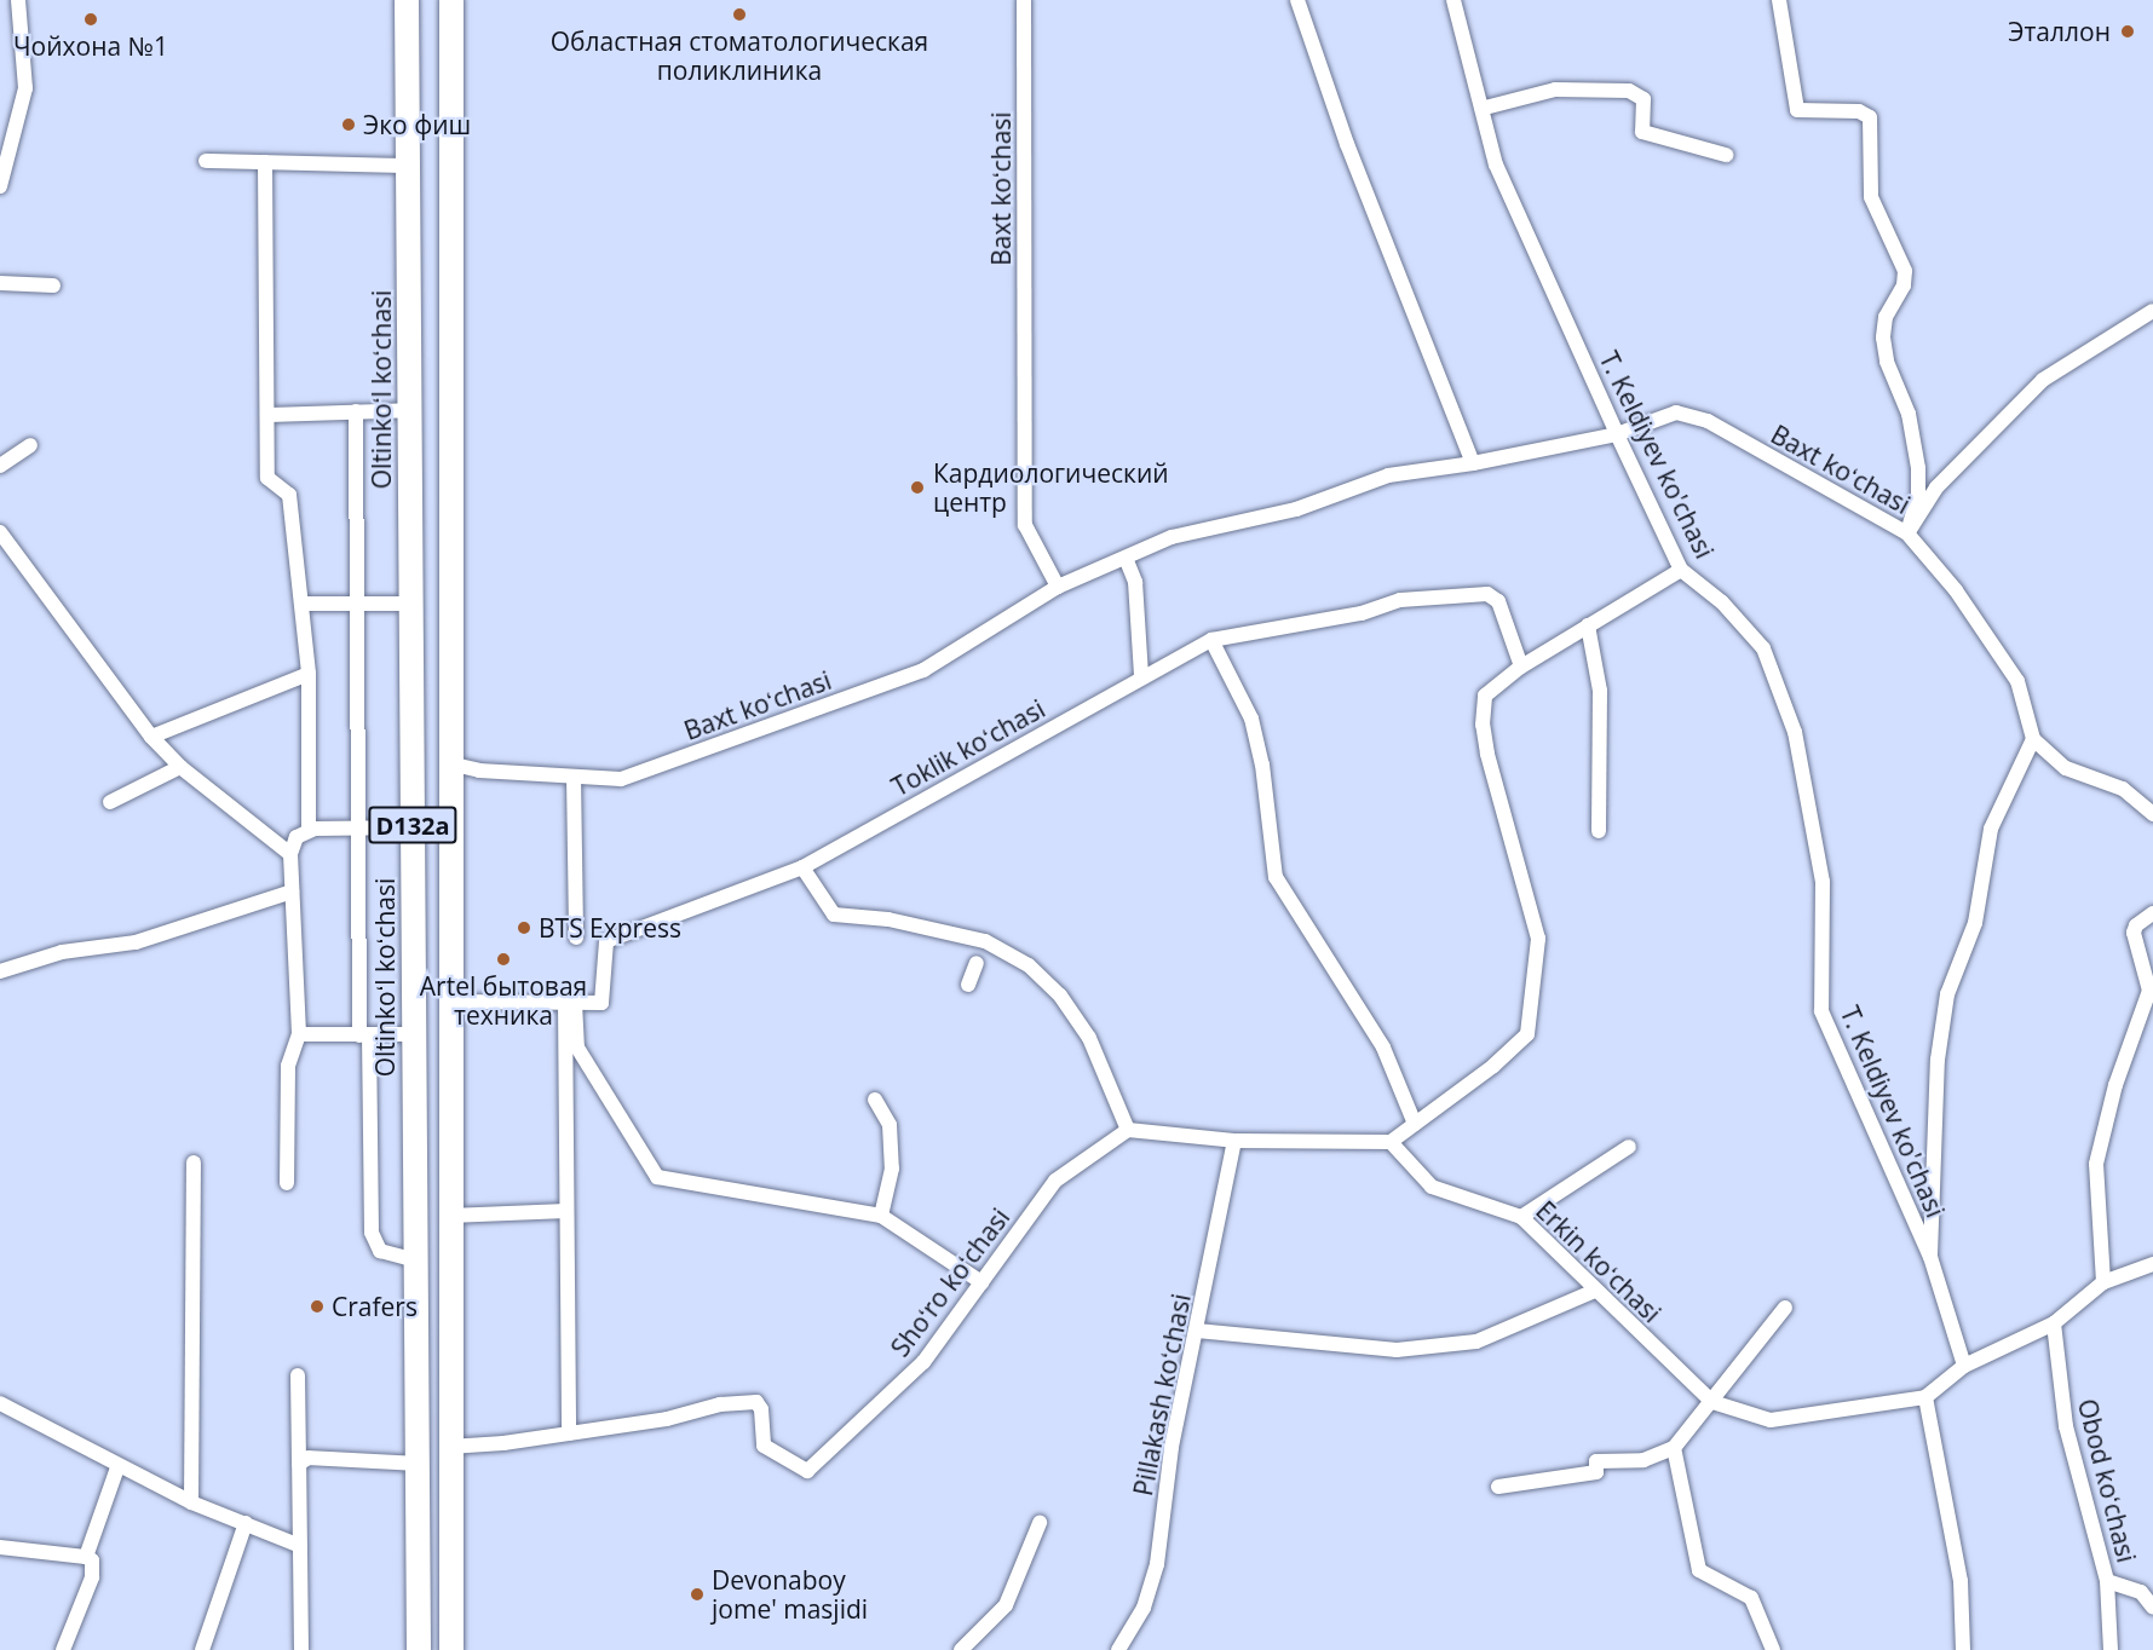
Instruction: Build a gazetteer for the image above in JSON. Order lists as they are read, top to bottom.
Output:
{
  "streets": {
    "main road": ["Oltinkoʻl koʻchasi", "D132a"],
    "street": [
      "Baxt koʻchasi",
      "T. Keldiyev ko'chasi",
      "Toklik koʻchasi",
      "Erkin koʻchasi",
      "Shoʻro koʻchasi",
      "Pillakash koʻchasi",
      "Obod koʻchasi"
    ]
  },
  "crossings": [
    ["Baxt koʻchasi", "T. Keldiyev ko'chasi"],
    ["Baxt koʻchasi", "D132a"],
    ["Toklik koʻchasi", "D132a"],
    ["D132a", "Shoʻro koʻchasi"]
  ],
  "places": [
    "Областная стоматологическая поликлиника",
    "Чойхона №1",
    "Эталлон",
    "Эко фиш",
    "Кардиологический центр",
    "BTS Express",
    "Artel бытовая техника",
    "Crafers",
    "Devonaboy jome' masjidi"
  ]
}
